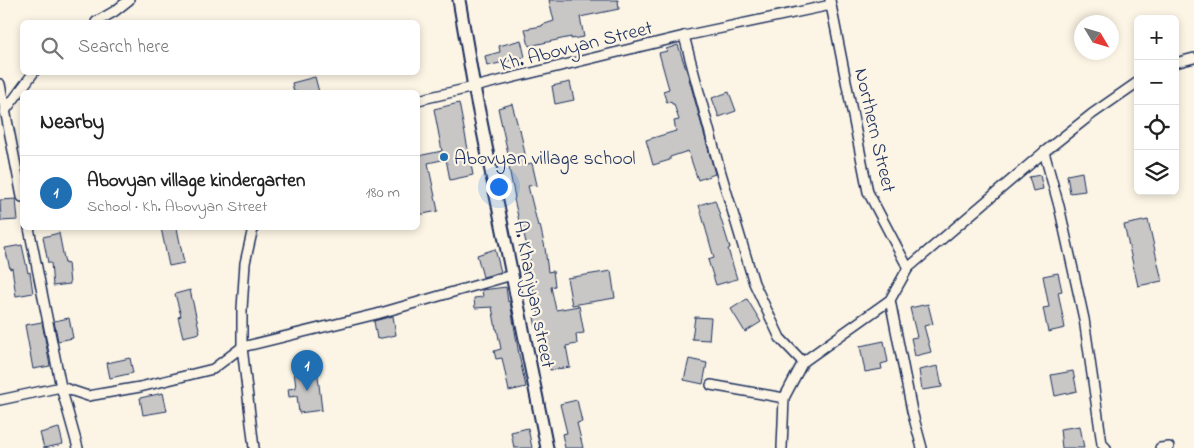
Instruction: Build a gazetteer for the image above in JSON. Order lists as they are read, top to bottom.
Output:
{
  "streets": {
    "street": ["Kh. Abovyan Street", "Northern Street", "A. Khanjyan street"]
  },
  "crossings": [
    ["Kh. Abovyan Street", "Northern Street"],
    ["Kh. Abovyan Street", "A. Khanjyan street"]
  ],
  "places": ["Abovyan village school"],
  "north": "bottom right",
  "page": {
    "map_buttons": ["+", "−"],
    "search": "Search here",
    "heading": "Nearby",
    "list": [
      {
        "mark": "1",
        "name": "Abovyan village kindergarten",
        "note": "School · Kh. Abovyan Street",
        "value": "180 m"
      }
    ],
    "pins": "1"
  }
}
